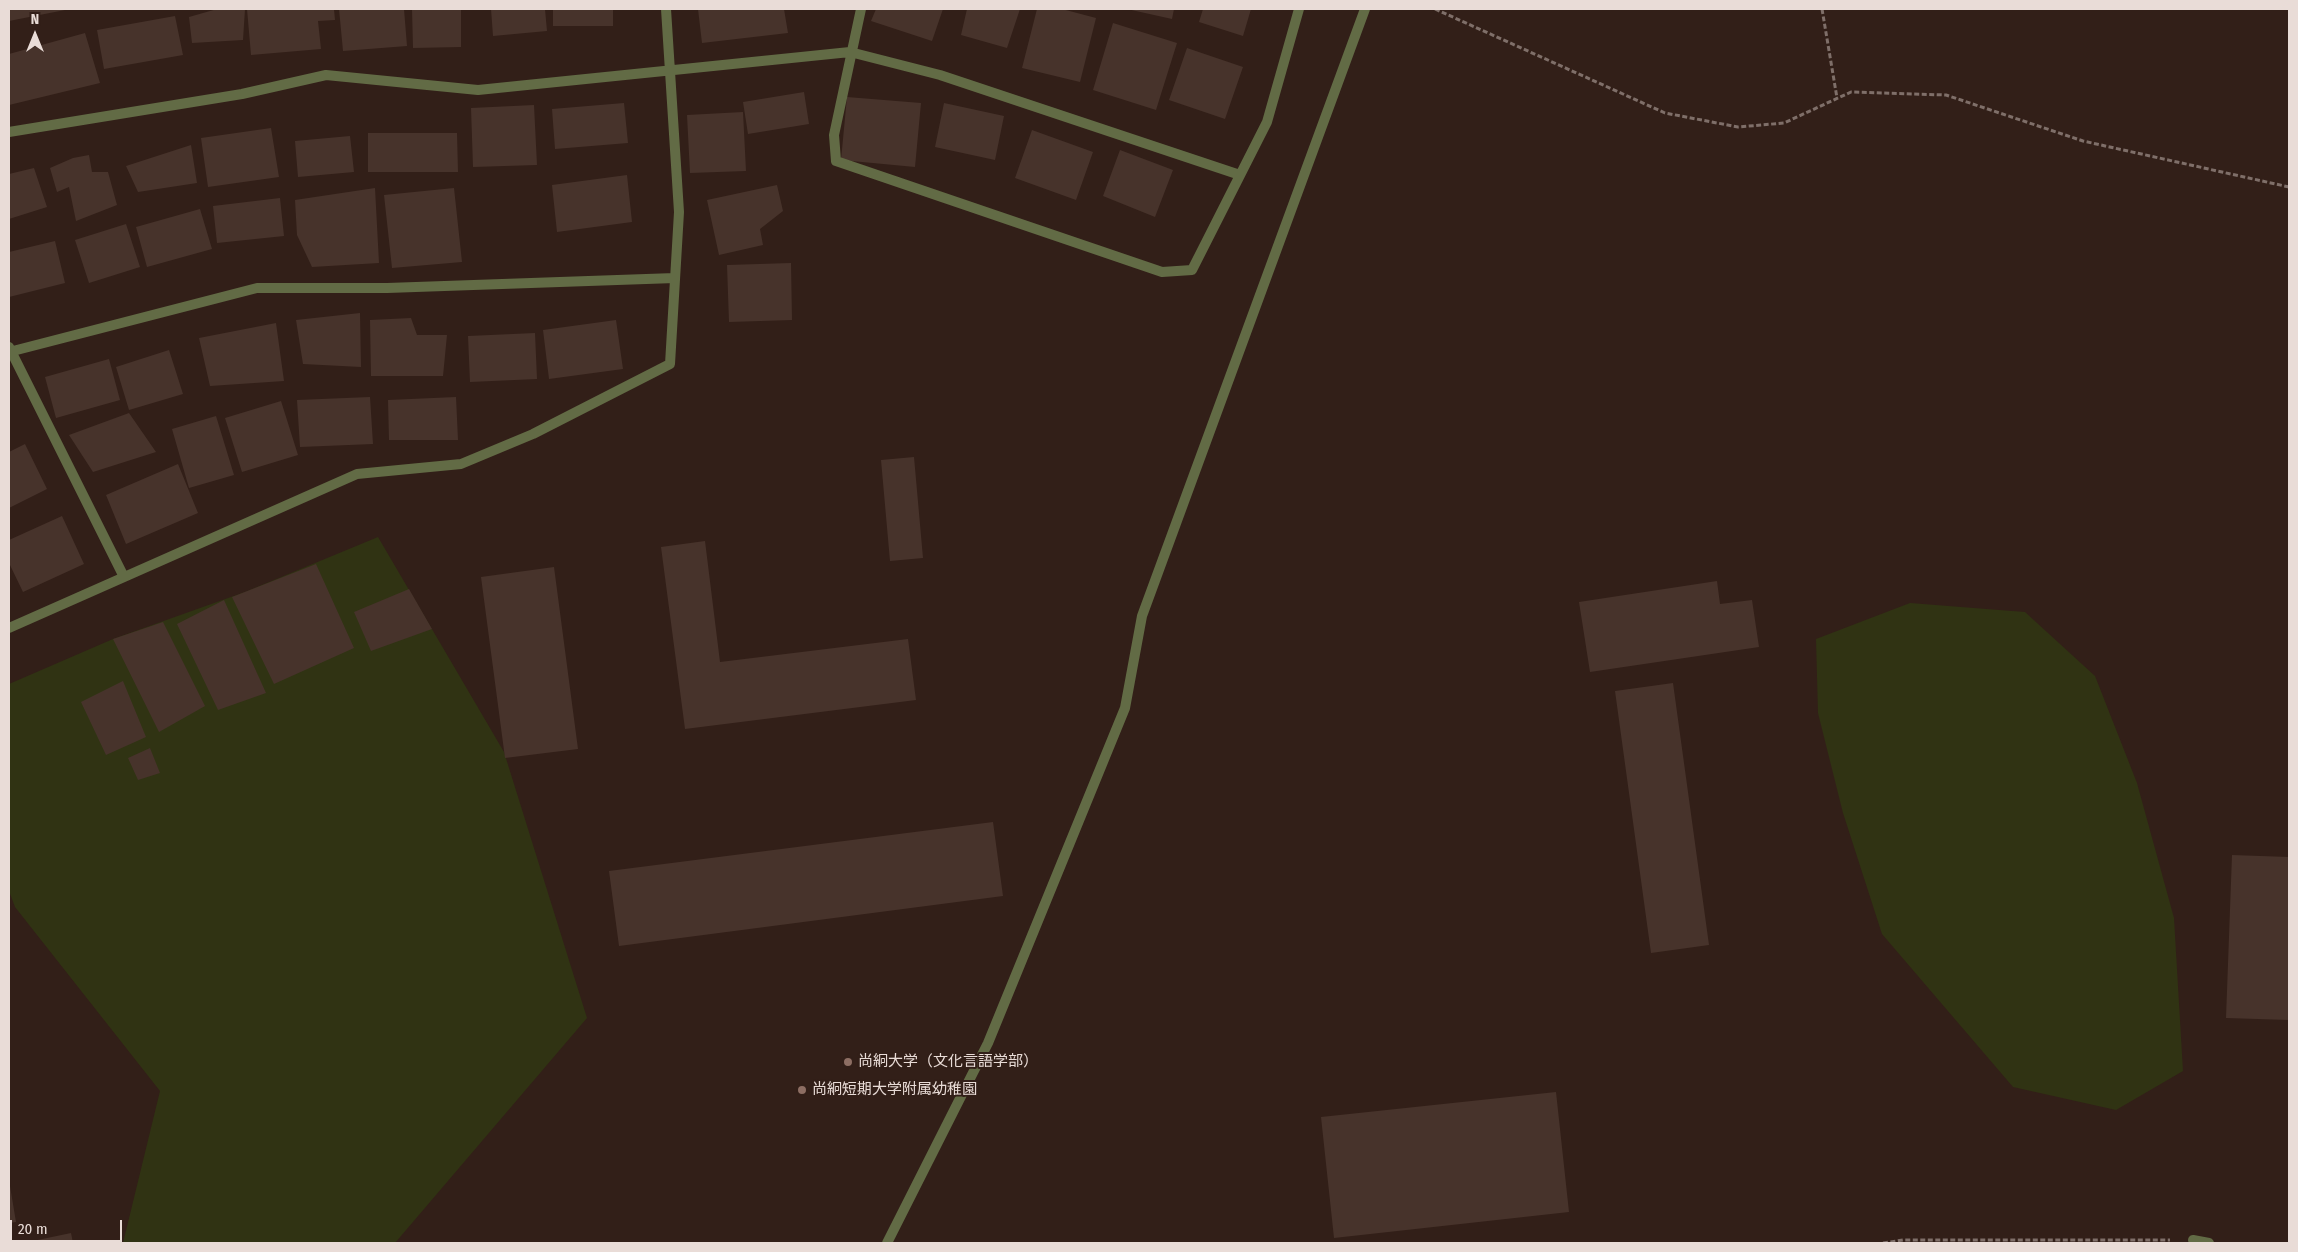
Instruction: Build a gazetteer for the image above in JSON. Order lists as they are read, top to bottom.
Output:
{
  "places": ["尚絅大学（文化言語学部）", "尚絅短期大学附属幼稚園"],
  "scale_bar": "20 m",
  "north": "top"
}
